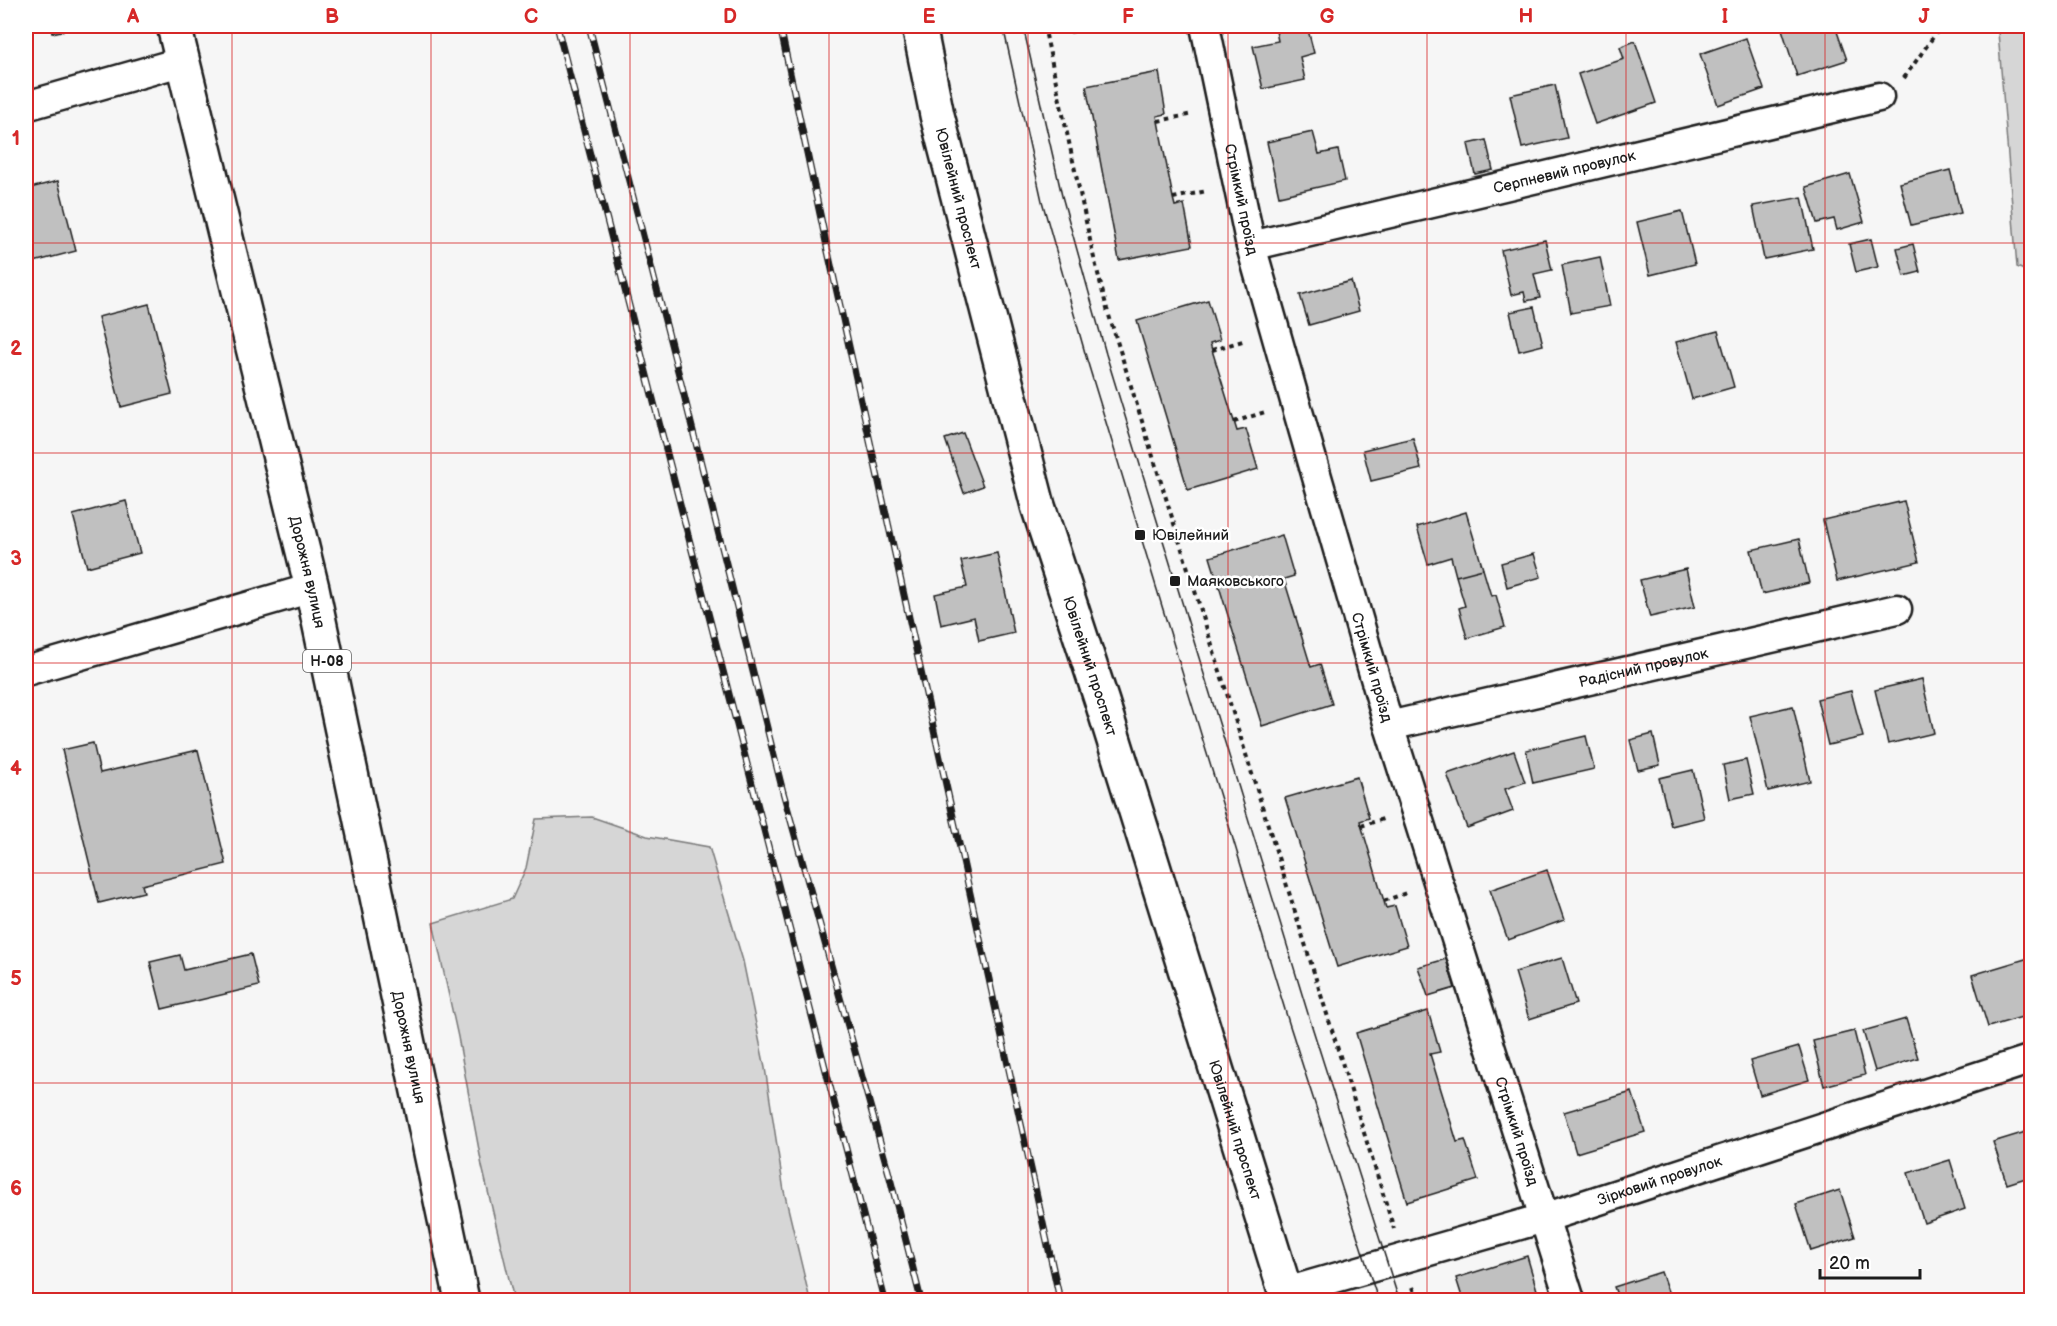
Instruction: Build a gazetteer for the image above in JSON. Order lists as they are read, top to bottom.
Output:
{
  "streets": {
    "main road": ["Ювілейний проспект", "Дорожня вулиця", "Н-08"],
    "street": [
      "Серпневий провулок",
      "Стрімкий проїзд",
      "Радісний провулок",
      "Зірковий провулок"
    ]
  },
  "crossings": [
    ["Серпневий провулок", "Стрімкий проїзд"],
    ["Ювілейний проспект", "Зірковий провулок"],
    ["Стрімкий проїзд", "Радісний провулок"],
    ["Стрімкий проїзд", "Зірковий провулок"]
  ],
  "places": {
    "transit": ["Ювілейний", "Маяковського"]
  },
  "scale_bar": "20 m",
  "grid": {
    "columns": [
      "A",
      "B",
      "C",
      "D",
      "E",
      "F",
      "G",
      "H",
      "I",
      "J"
    ],
    "rows": [
      "1",
      "2",
      "3",
      "4",
      "5",
      "6"
    ]
  }
}
